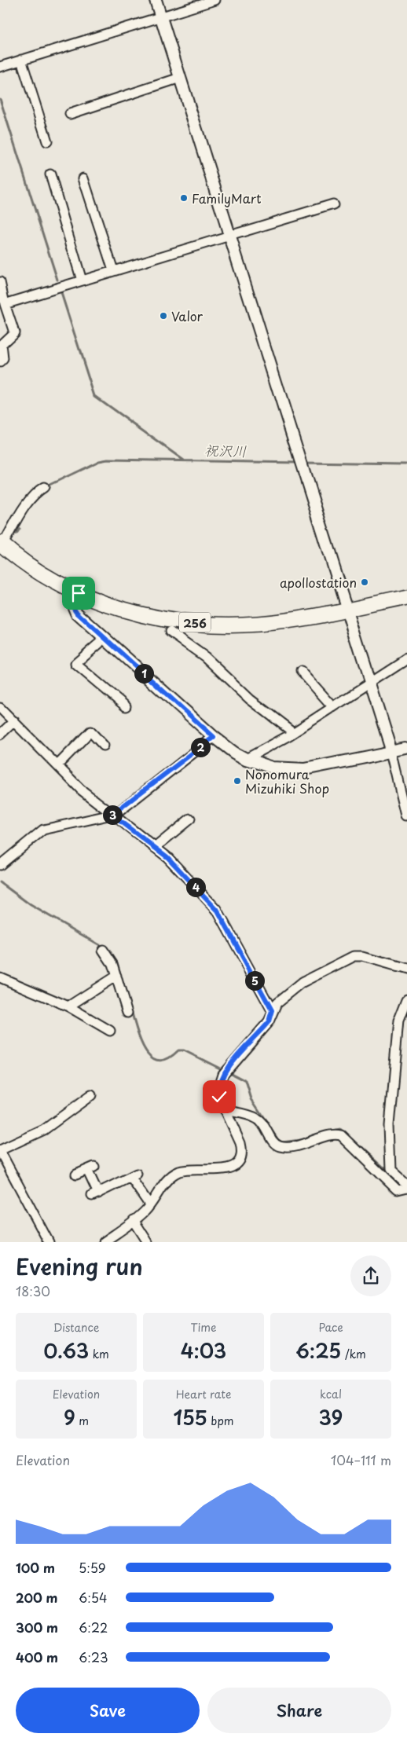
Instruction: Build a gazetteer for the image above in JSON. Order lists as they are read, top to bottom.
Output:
{
  "streets": {
    "highway": ["256"]
  },
  "water": ["祝沢川"],
  "places": [
    "FamilyMart",
    "Valor",
    "apollostation",
    "Nonomura Mizuhiki Shop"
  ],
  "page": {
    "pins": [
      "1",
      "2",
      "3",
      "4",
      "5"
    ],
    "heading": ["Evening run", "18:30"],
    "stats": [
      ["Distance", "0.63 km"],
      ["Time", "4:03"],
      ["Pace", "6:25 /km"],
      ["Elevation", "9 m"],
      ["Heart rate", "155 bpm"],
      ["kcal", "39"]
    ],
    "chart": ["Elevation", "104–111 m"],
    "list": [
      {
        "name": "100 m",
        "note": "5:59"
      },
      {
        "name": "200 m",
        "note": "6:54"
      },
      {
        "name": "300 m",
        "note": "6:22"
      },
      {
        "name": "400 m",
        "note": "6:23"
      }
    ],
    "buttons": ["Save", "Share"]
  }
}
